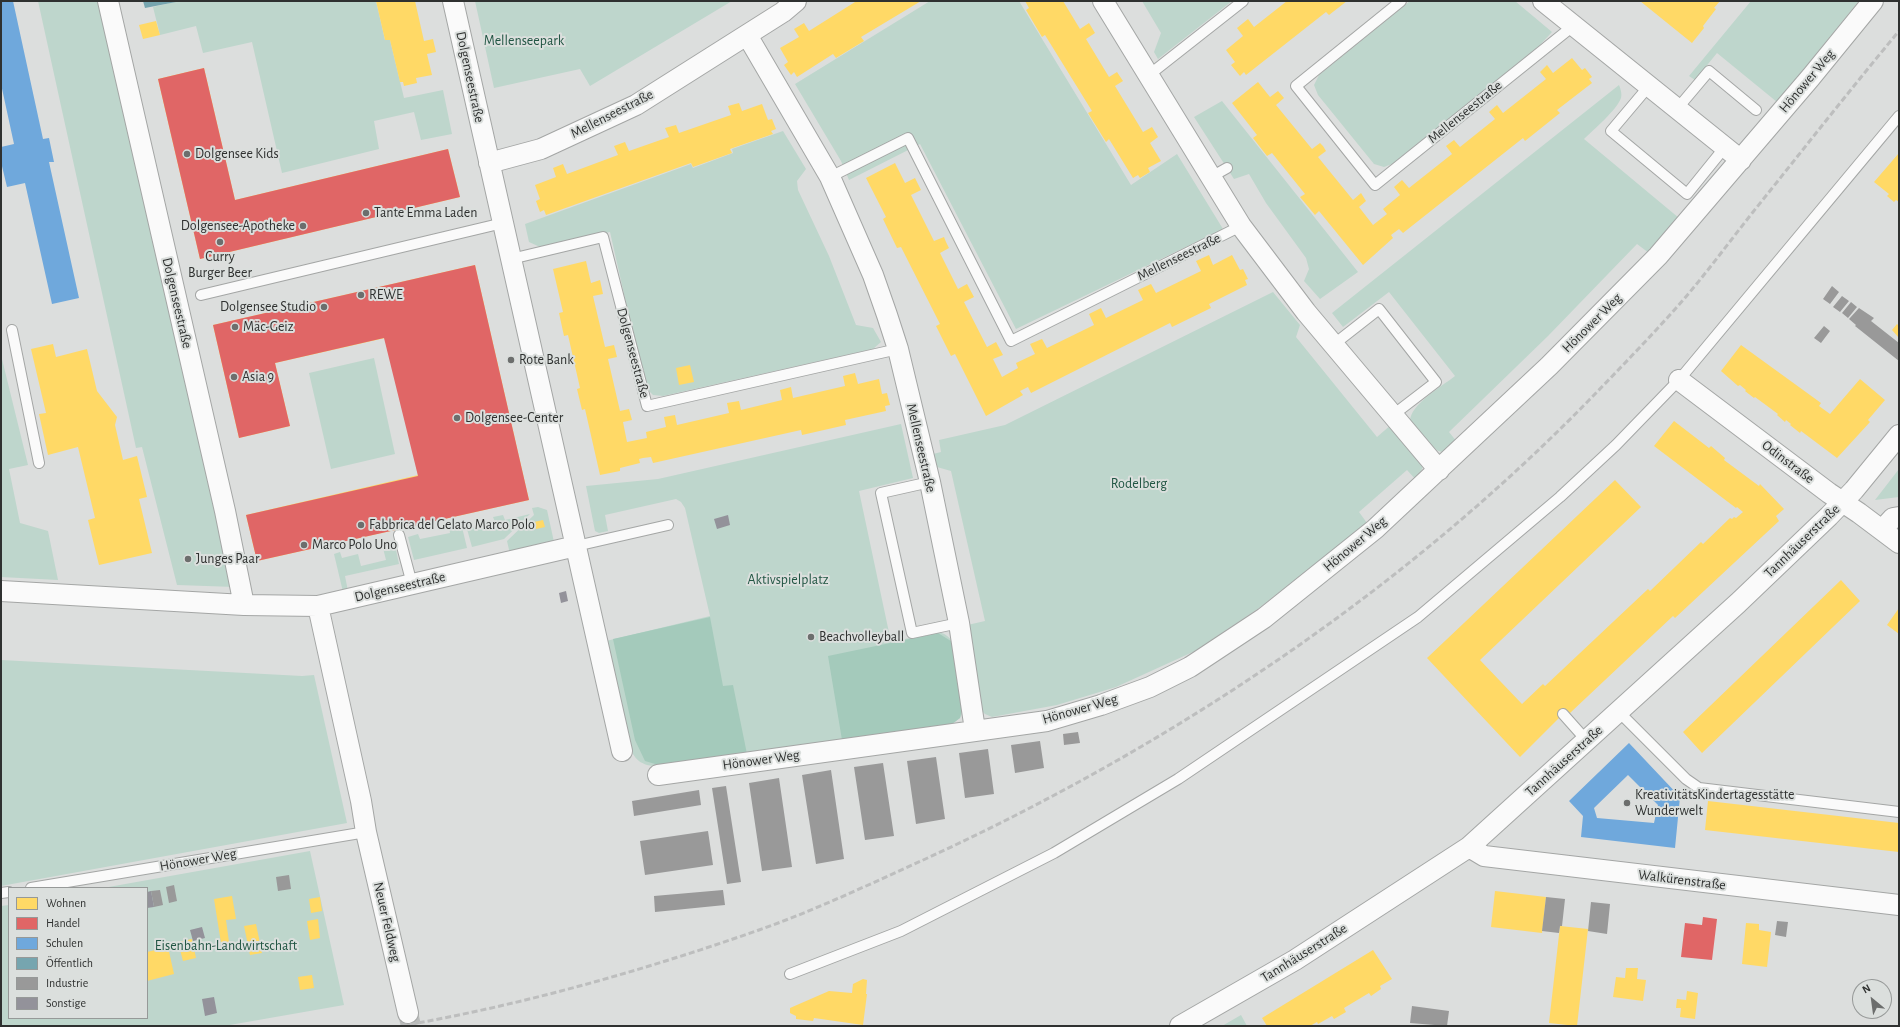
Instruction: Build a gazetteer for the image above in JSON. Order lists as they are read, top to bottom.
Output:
{
  "streets": {
    "street": [
      "Dolgenseestraße",
      "Hönower Weg",
      "Mellenseestraße",
      "Odinstraße",
      "Tannhäuserstraße",
      "Walkürenstraße",
      "Neuer Feldweg"
    ]
  },
  "crossings": [
    ["Dolgenseestraße", "Mellenseestraße"],
    ["Hönower Weg", "Mellenseestraße"],
    ["Hönower Weg", "Neuer Feldweg"],
    ["Odinstraße", "Tannhäuserstraße"],
    ["Tannhäuserstraße", "Walkürenstraße"]
  ],
  "parks": [
    "Mellenseepark",
    "Rodelberg",
    "Aktivspielplatz",
    "Eisenbahn-Landwirtschaft"
  ],
  "places": [
    "Dolgensee Kids",
    "Tante Emma Laden",
    "Dolgensee-Apotheke",
    "Curry Burger Beer",
    "REWE",
    "Dolgensee Studio",
    "Mäc-Geiz",
    "Rote Bank",
    "Asia 9",
    "Dolgensee-Center",
    "Fabbrica del Gelato Marco Polo",
    "Marco Polo Uno",
    "Junges Paar",
    "Beachvolleyball",
    "KreativitätsKindertagesstätte Wunderwelt"
  ],
  "legend": [
    "Wohnen",
    "Handel",
    "Schulen",
    "Öffentlich",
    "Industrie",
    "Sonstige"
  ],
  "north": "top left"
}
